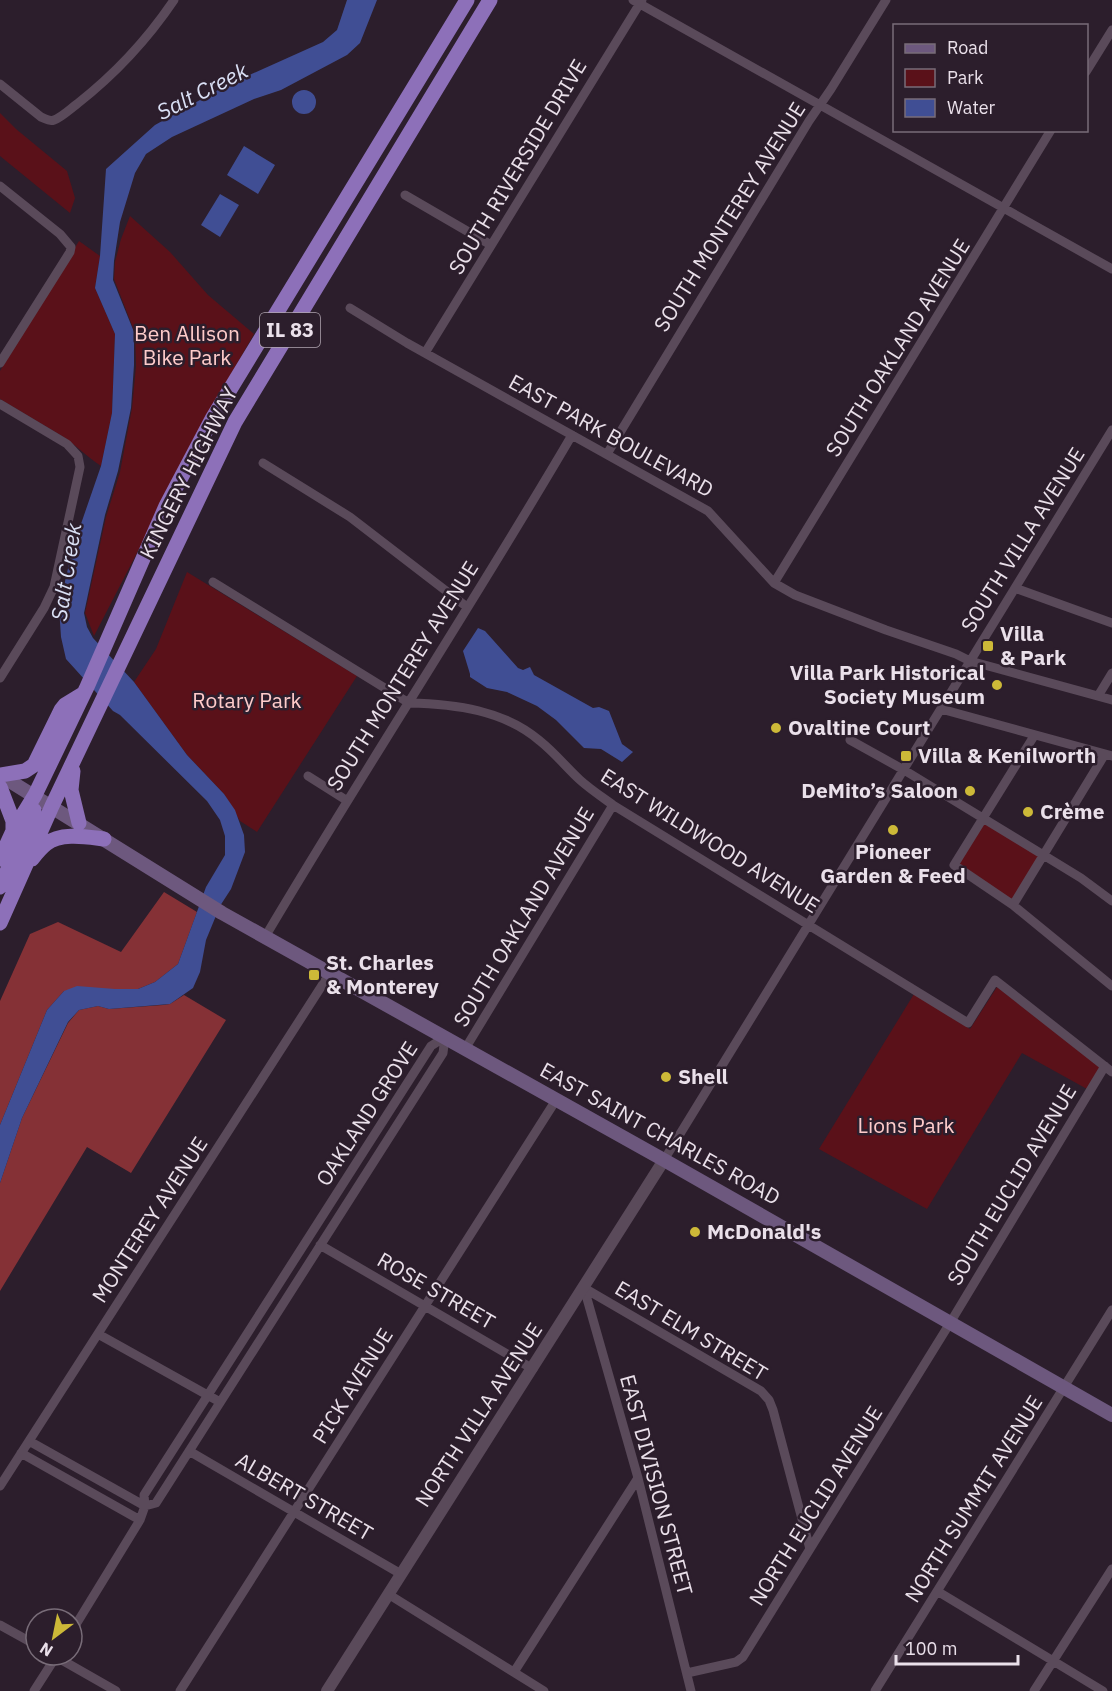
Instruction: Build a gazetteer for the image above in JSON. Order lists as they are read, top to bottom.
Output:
{
  "streets": {
    "highway": ["IL 83", "KINGERY HIGHWAY"],
    "main road": ["EAST SAINT CHARLES ROAD"],
    "street": [
      "SOUTH RIVERSIDE DRIVE",
      "SOUTH MONTEREY AVENUE",
      "SOUTH OAKLAND AVENUE",
      "EAST PARK BOULEVARD",
      "SOUTH VILLA AVENUE",
      "EAST WILDWOOD AVENUE",
      "OAKLAND GROVE",
      "SOUTH EUCLID AVENUE",
      "MONTEREY AVENUE",
      "ROSE STREET",
      "EAST ELM STREET",
      "PICK AVENUE",
      "NORTH VILLA AVENUE",
      "EAST DIVISION STREET",
      "ALBERT STREET",
      "NORTH SUMMIT AVENUE",
      "NORTH EUCLID AVENUE"
    ]
  },
  "crossings": [
    ["SOUTH RIVERSIDE DRIVE", "EAST PARK BOULEVARD"],
    ["SOUTH MONTEREY AVENUE", "EAST PARK BOULEVARD"],
    ["SOUTH MONTEREY AVENUE", "EAST WILDWOOD AVENUE"],
    ["SOUTH MONTEREY AVENUE", "EAST SAINT CHARLES ROAD"],
    ["SOUTH OAKLAND AVENUE", "EAST PARK BOULEVARD"],
    ["SOUTH OAKLAND AVENUE", "EAST WILDWOOD AVENUE"],
    ["SOUTH OAKLAND AVENUE", "EAST SAINT CHARLES ROAD"],
    ["EAST PARK BOULEVARD", "SOUTH VILLA AVENUE"],
    ["KINGERY HIGHWAY", "EAST SAINT CHARLES ROAD"],
    ["SOUTH VILLA AVENUE", "EAST WILDWOOD AVENUE"],
    ["SOUTH VILLA AVENUE", "EAST SAINT CHARLES ROAD"],
    ["SOUTH VILLA AVENUE", "NORTH VILLA AVENUE"],
    ["EAST WILDWOOD AVENUE", "SOUTH EUCLID AVENUE"],
    ["OAKLAND GROVE", "EAST SAINT CHARLES ROAD"],
    ["OAKLAND GROVE", "ROSE STREET"],
    ["OAKLAND GROVE", "ALBERT STREET"],
    ["EAST SAINT CHARLES ROAD", "SOUTH EUCLID AVENUE"],
    ["EAST SAINT CHARLES ROAD", "MONTEREY AVENUE"],
    ["EAST SAINT CHARLES ROAD", "PICK AVENUE"],
    ["EAST SAINT CHARLES ROAD", "NORTH VILLA AVENUE"],
    ["EAST SAINT CHARLES ROAD", "NORTH SUMMIT AVENUE"],
    ["EAST SAINT CHARLES ROAD", "NORTH EUCLID AVENUE"],
    ["SOUTH EUCLID AVENUE", "NORTH EUCLID AVENUE"],
    ["ROSE STREET", "PICK AVENUE"],
    ["ROSE STREET", "NORTH VILLA AVENUE"],
    ["EAST ELM STREET", "NORTH VILLA AVENUE"],
    ["EAST ELM STREET", "EAST DIVISION STREET"],
    ["EAST ELM STREET", "NORTH EUCLID AVENUE"],
    ["PICK AVENUE", "ALBERT STREET"],
    ["NORTH VILLA AVENUE", "EAST DIVISION STREET"],
    ["NORTH VILLA AVENUE", "ALBERT STREET"],
    ["EAST DIVISION STREET", "NORTH EUCLID AVENUE"]
  ],
  "water": ["Salt Creek"],
  "parks": ["Ben Allison Bike Park", "Rotary Park", "Lions Park"],
  "places": {
    "transit": ["Villa & Park", "Villa & Kenilworth", "St. Charles & Monterey"],
    "other": [
      "Villa Park Historical Society Museum",
      "Ovaltine Court",
      "DeMito’s Saloon",
      "Crème",
      "Pioneer Garden & Feed",
      "Shell",
      "McDonald's"
    ]
  },
  "legend": ["Road", "Park", "Water"],
  "scale_bar": "100 m",
  "north": "bottom left"
}
